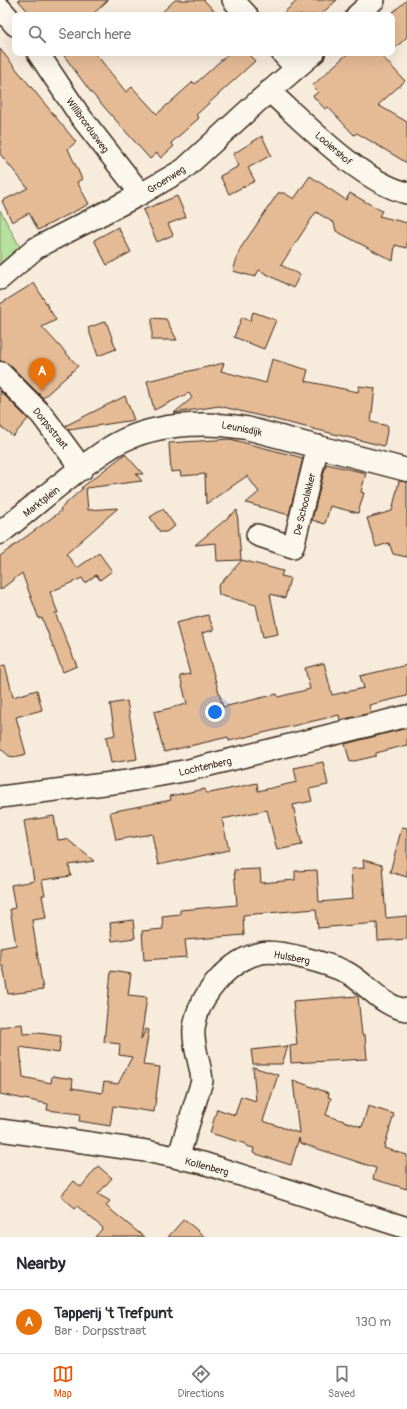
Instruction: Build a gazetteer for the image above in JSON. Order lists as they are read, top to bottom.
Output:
{
  "streets": {
    "street": [
      "Willibrordusweg",
      "Looiershof",
      "Groenweg",
      "Dorpsstraat",
      "Leunisdijk",
      "Marktplein",
      "De Schoolakker",
      "Lochtenberg",
      "Hulsberg",
      "Kollenberg"
    ]
  },
  "crossings": [
    ["Willibrordusweg", "Groenweg"],
    ["Looiershof", "Groenweg"],
    ["Dorpsstraat", "Leunisdijk"],
    ["Dorpsstraat", "Marktplein"],
    ["Leunisdijk", "Marktplein"],
    ["Leunisdijk", "De Schoolakker"],
    ["Hulsberg", "Kollenberg"]
  ],
  "page": {
    "search": "Search here",
    "pins": "A",
    "heading": "Nearby",
    "list": [
      {
        "mark": "A",
        "name": "Tapperij 't Trefpunt",
        "note": "Bar · Dorpsstraat",
        "value": "130 m"
      }
    ],
    "nav": ["Map", "Directions", "Saved"]
  }
}
